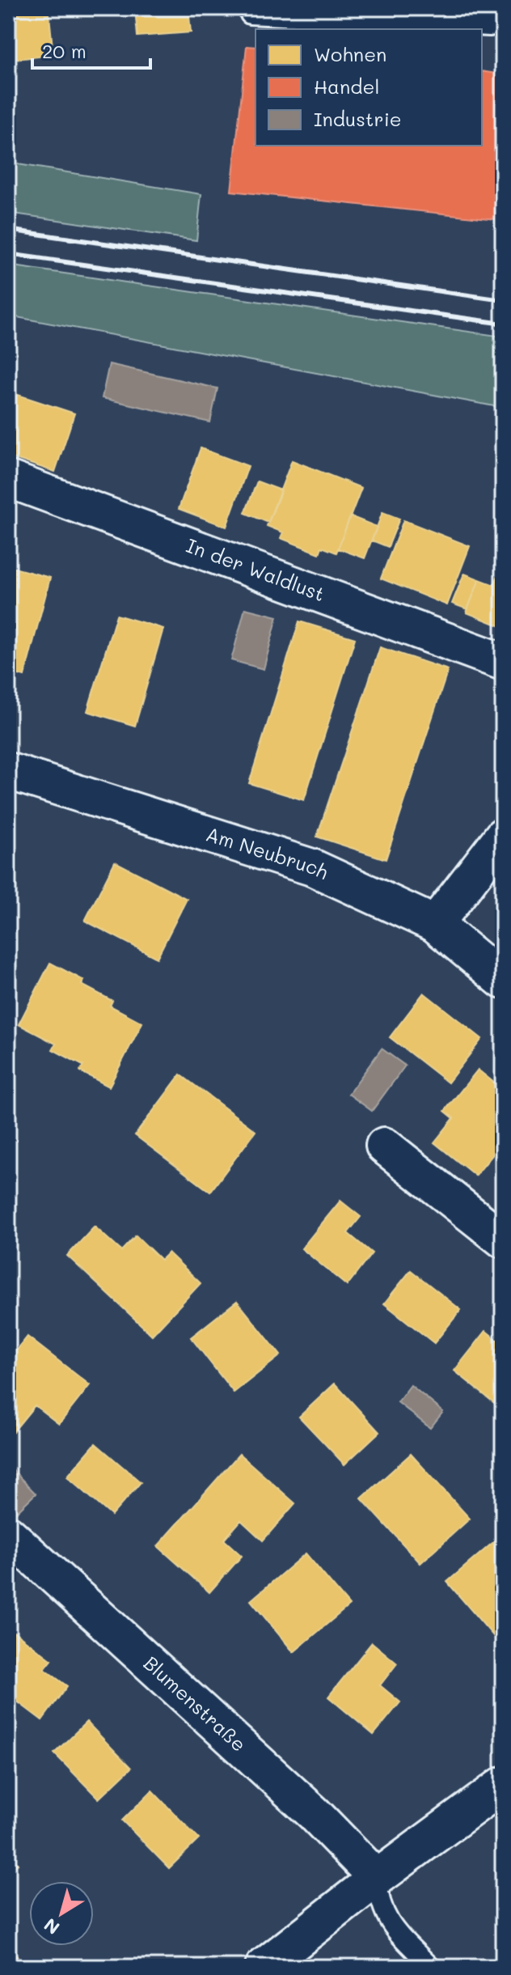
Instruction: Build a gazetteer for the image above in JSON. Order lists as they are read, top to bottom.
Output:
{
  "streets": {
    "street": ["In der Waldlust", "Am Neubruch", "Blumenstraße"]
  },
  "legend": ["Wohnen", "Handel", "Industrie"],
  "scale_bar": "20 m",
  "north": "bottom left"
}
